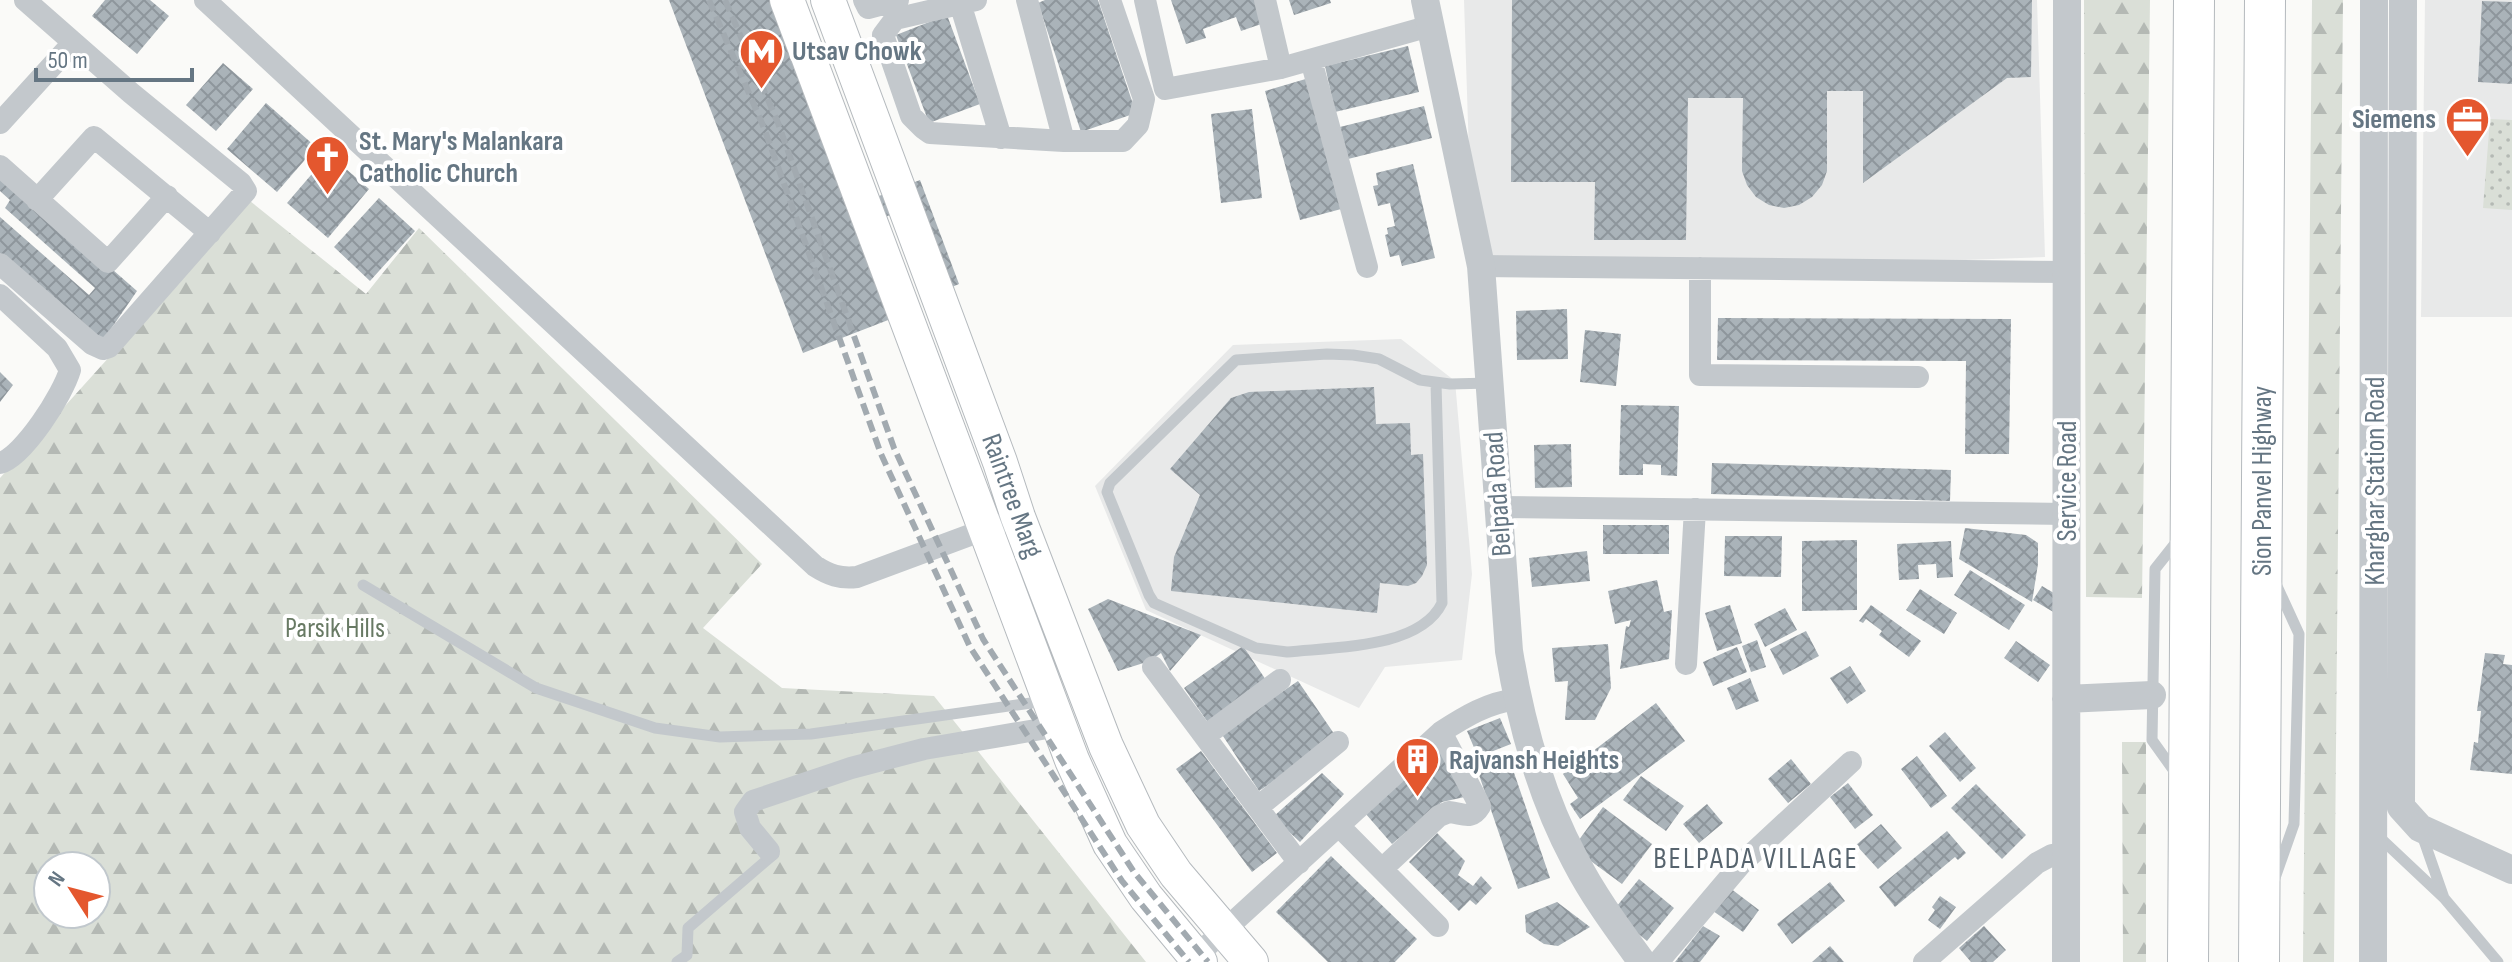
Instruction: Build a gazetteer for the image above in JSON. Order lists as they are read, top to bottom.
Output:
{
  "streets": {
    "highway": ["Sion Panvel Highway"],
    "main road": ["Raintree Marg"],
    "street": ["Service Road", "Kharghar Station Road", "Belpada Road"]
  },
  "districts": ["BELPADA VILLAGE"],
  "parks": ["Parsik Hills"],
  "places": {
    "metro station": ["Utsav Chowk"],
    "office": ["Siemens"],
    "church": ["St. Mary's Malankara Catholic Church"],
    "building": ["Rajvansh Heights"]
  },
  "scale_bar": "50 m",
  "north": "top left"
}
